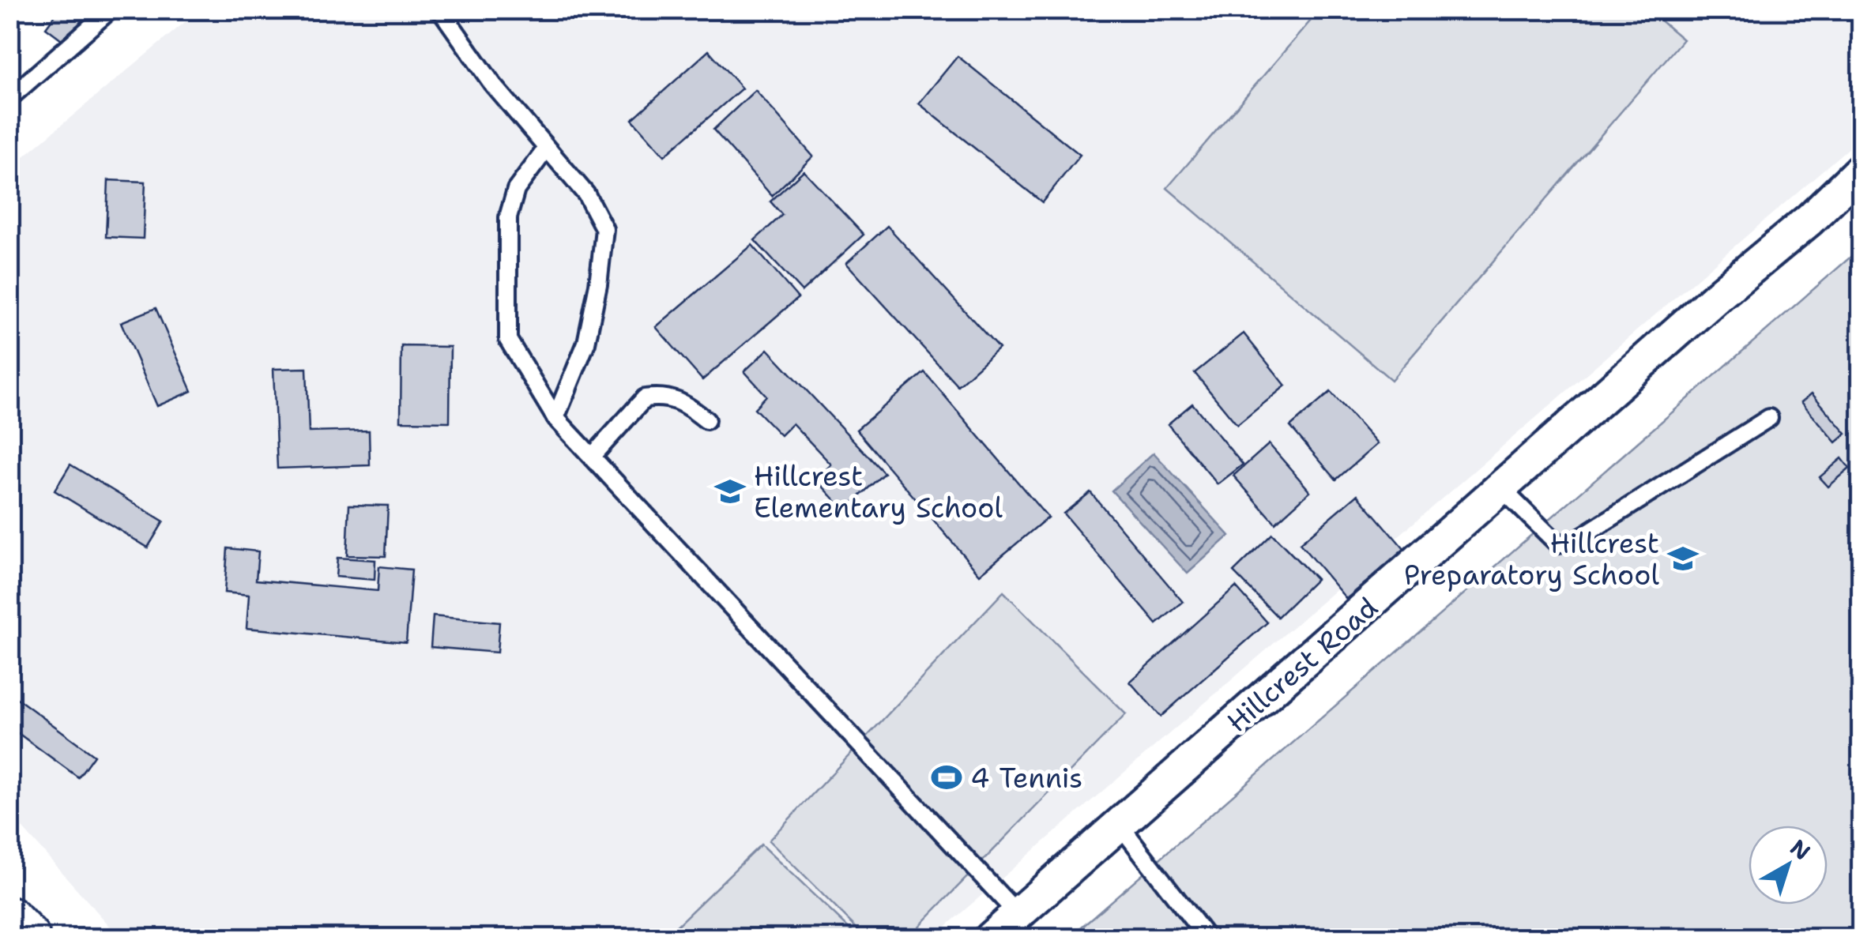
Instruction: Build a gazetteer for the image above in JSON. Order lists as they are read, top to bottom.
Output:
{
  "streets": {
    "street": ["Hillcrest Road"]
  },
  "places": {
    "school or university": ["Hillcrest Elementary School", "Hillcrest Preparatory School"],
    "sports": ["4 Tennis"]
  },
  "north": "top right"
}
